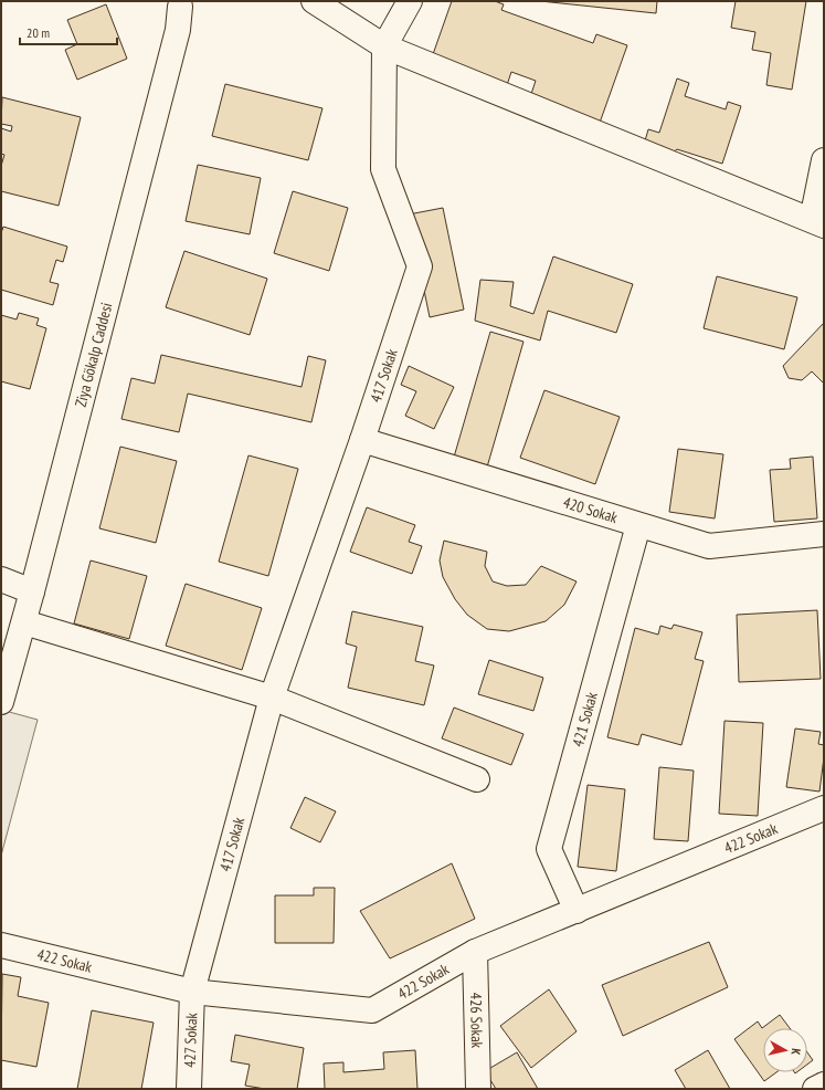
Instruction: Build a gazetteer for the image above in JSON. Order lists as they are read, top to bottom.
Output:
{
  "streets": {
    "street": [
      "Ziya Gökalp Caddesi",
      "417 Sokak",
      "420 Sokak",
      "421 Sokak",
      "422 Sokak",
      "426 Sokak",
      "427 Sokak"
    ]
  },
  "crossings": [
    ["417 Sokak", "420 Sokak"],
    ["417 Sokak", "422 Sokak"],
    ["417 Sokak", "427 Sokak"],
    ["420 Sokak", "421 Sokak"],
    ["421 Sokak", "422 Sokak"],
    ["422 Sokak", "426 Sokak"],
    ["422 Sokak", "427 Sokak"]
  ],
  "scale_bar": "20 m",
  "north": "right"
}
